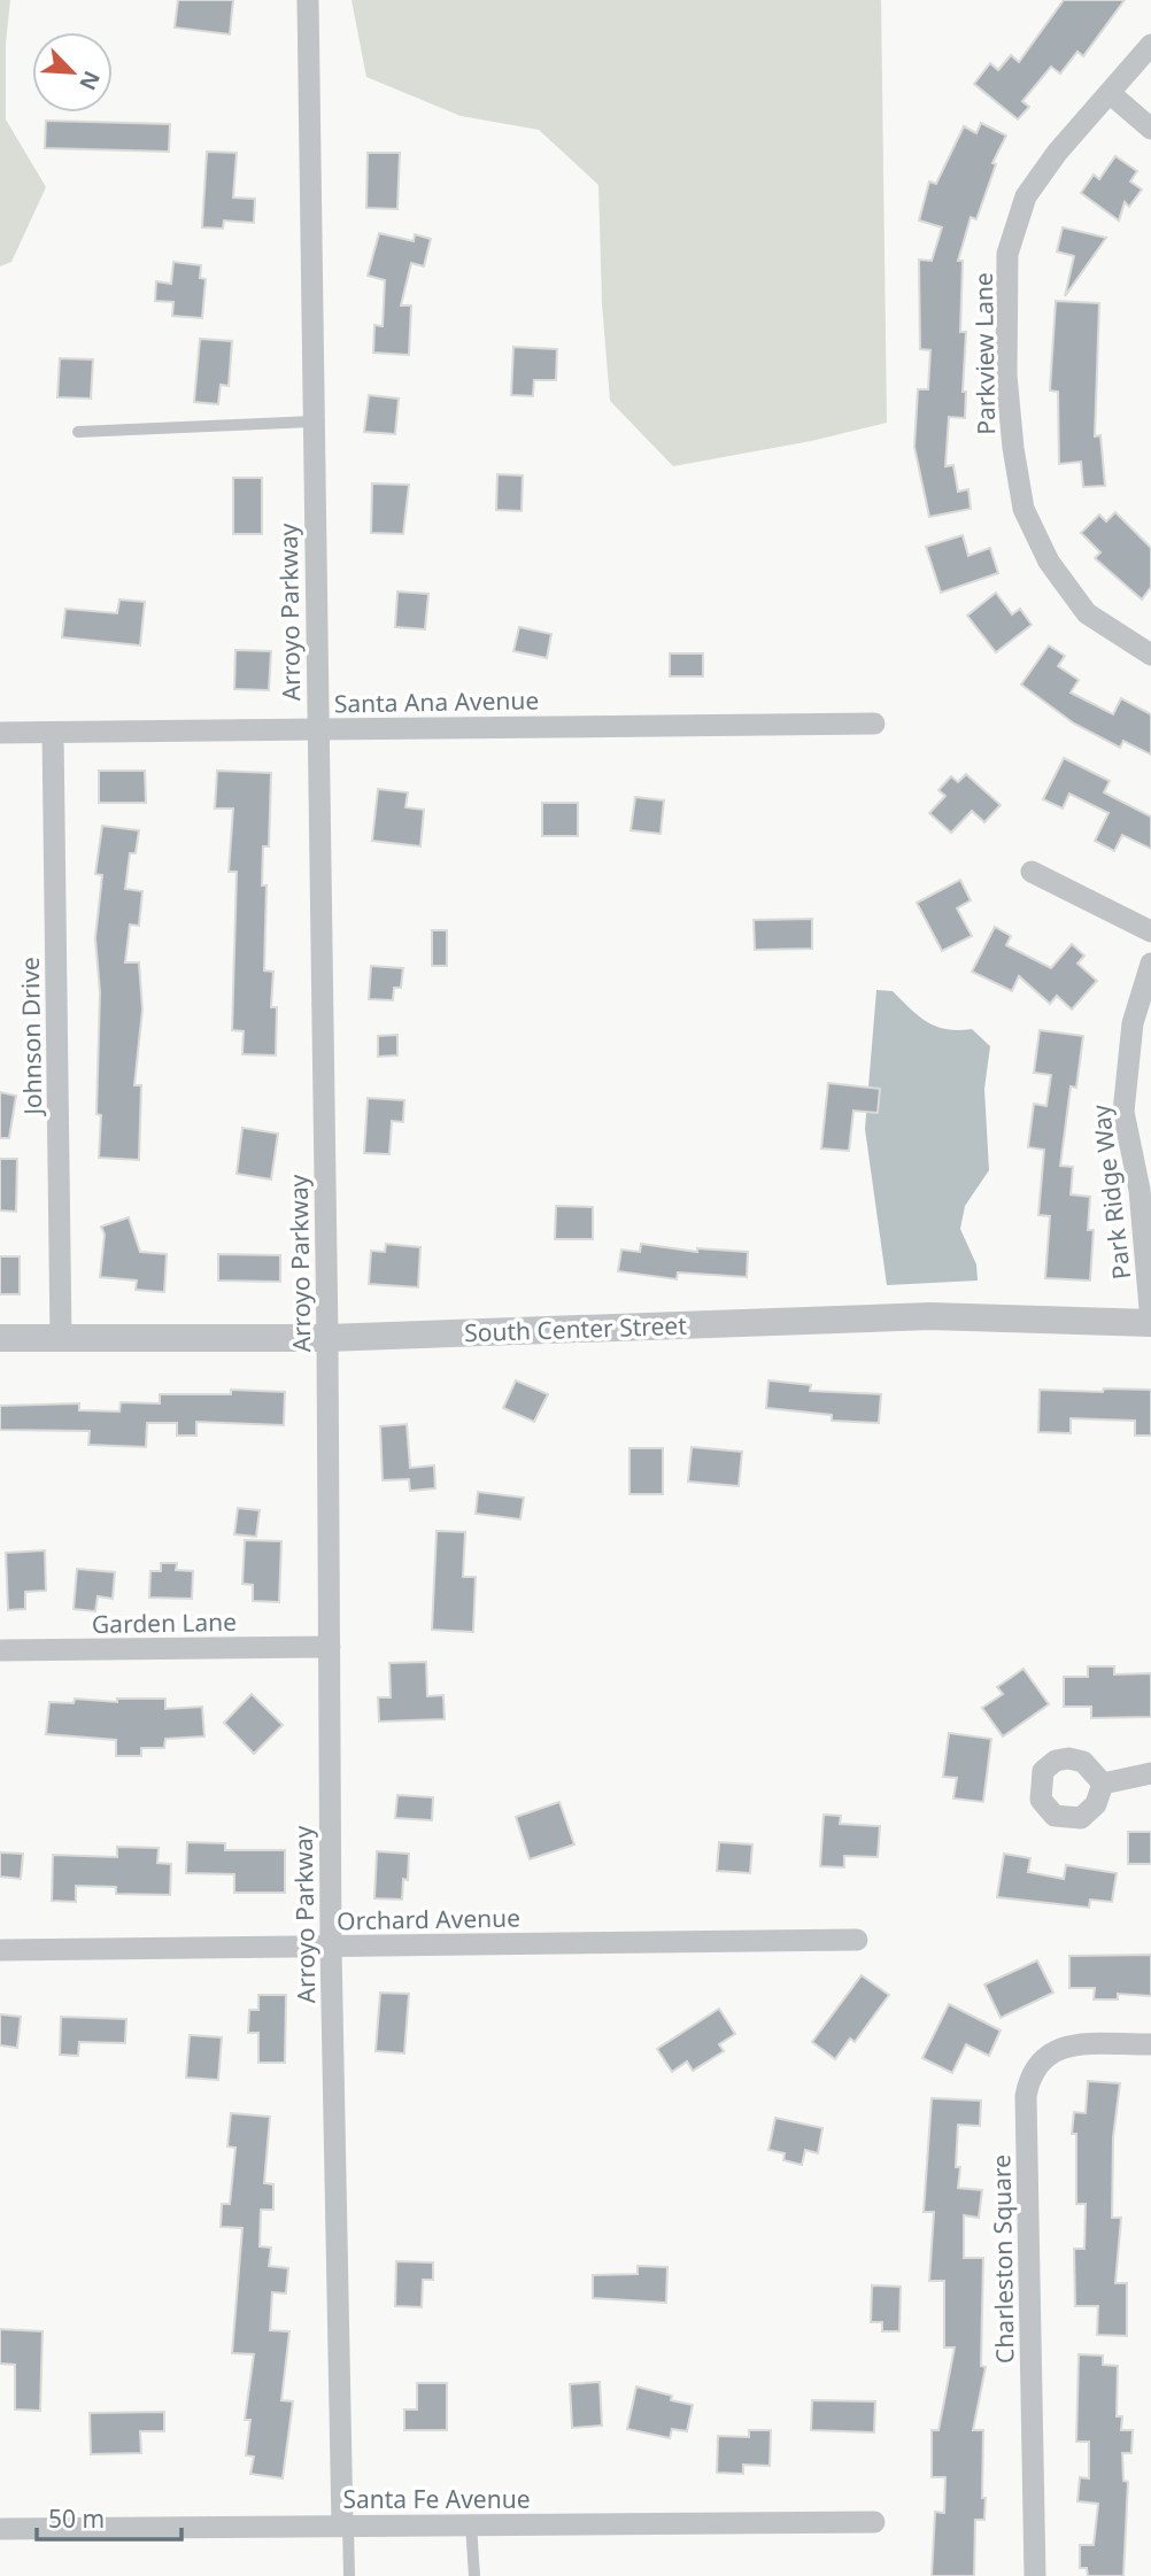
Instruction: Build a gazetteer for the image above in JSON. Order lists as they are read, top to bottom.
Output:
{
  "streets": {
    "street": [
      "Parkview Lane",
      "Arroyo Parkway",
      "Santa Ana Avenue",
      "Johnson Drive",
      "Park Ridge Way",
      "South Center Street",
      "Garden Lane",
      "Orchard Avenue",
      "Charleston Square",
      "Santa Fe Avenue"
    ]
  },
  "crossings": [
    ["Arroyo Parkway", "Santa Ana Avenue"],
    ["Arroyo Parkway", "South Center Street"],
    ["Arroyo Parkway", "Garden Lane"],
    ["Arroyo Parkway", "Orchard Avenue"],
    ["Arroyo Parkway", "Santa Fe Avenue"],
    ["Santa Ana Avenue", "Johnson Drive"],
    ["Johnson Drive", "South Center Street"],
    ["Park Ridge Way", "South Center Street"]
  ],
  "scale_bar": "50 m",
  "north": "bottom right"
}
